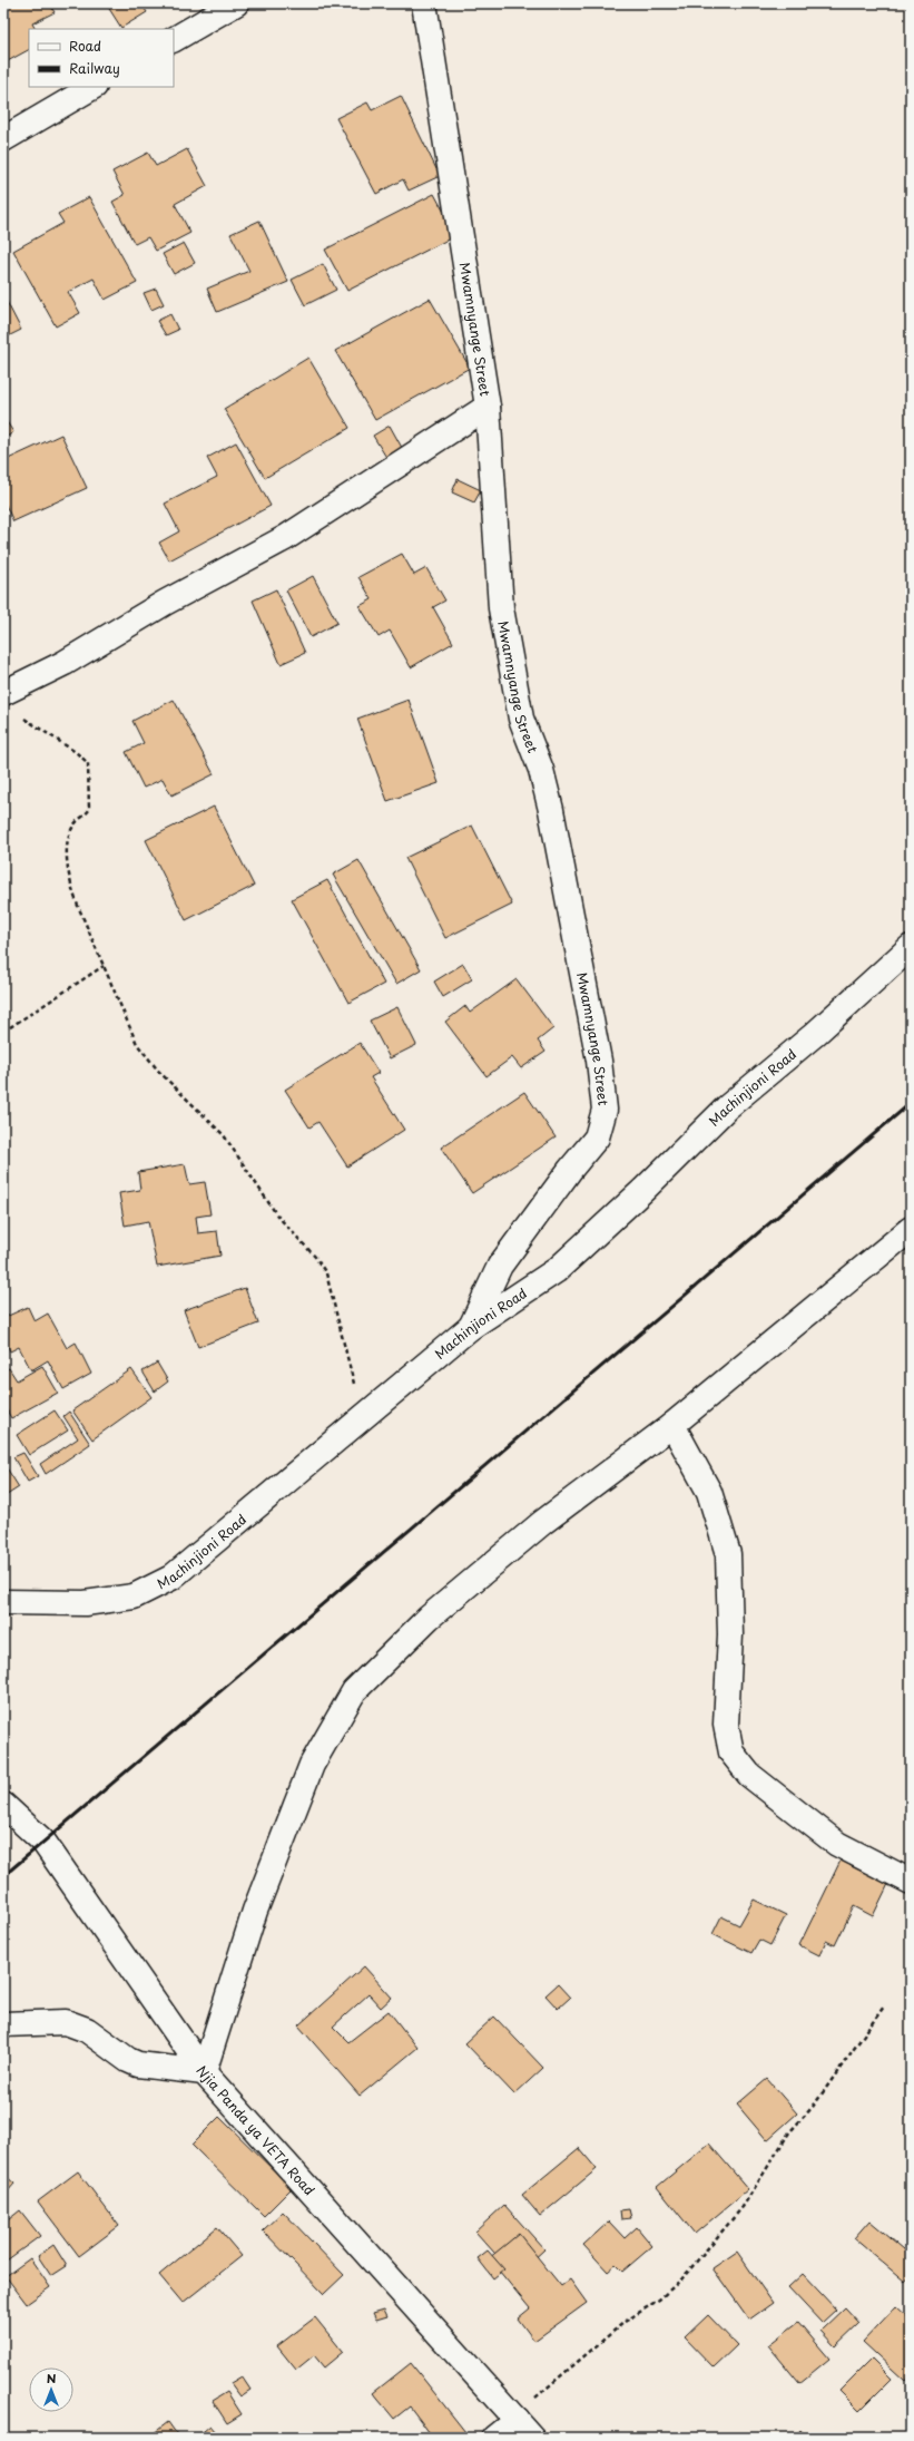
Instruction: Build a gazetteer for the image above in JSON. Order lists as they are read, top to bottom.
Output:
{
  "streets": {
    "street": ["Mwamnyange Street", "Machinjioni Road", "Njia Panda ya VETA Road"]
  },
  "crossings": [
    ["Mwamnyange Street", "Machinjioni Road"]
  ],
  "legend": ["Road", "Railway"],
  "north": "top"
}
